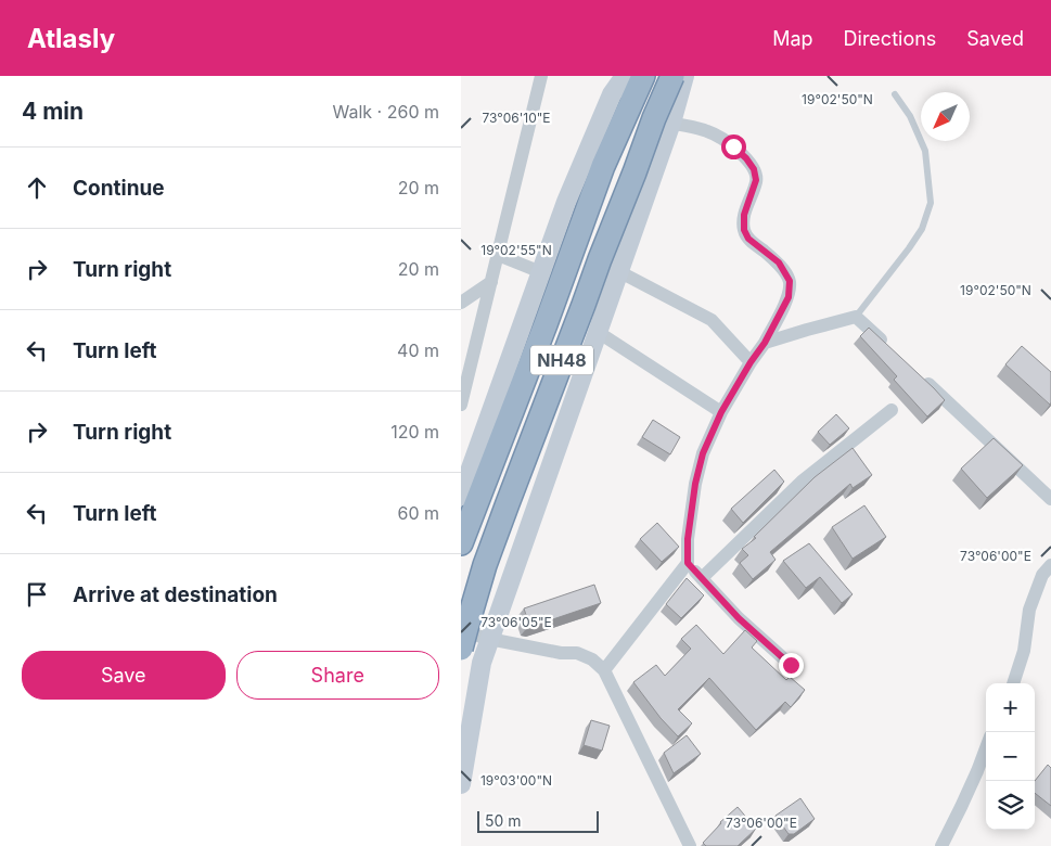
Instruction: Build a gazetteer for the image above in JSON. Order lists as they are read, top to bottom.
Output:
{
  "streets": {
    "highway": ["NH48"]
  },
  "scale_bar": "50 m",
  "north": "bottom left",
  "page": {
    "header": "Atlasly",
    "nav": ["Map", "Directions", "Saved"],
    "heading": ["4 min", "Walk · 260 m"],
    "list": [
      ["Continue", "20 m"],
      ["Turn right", "20 m"],
      ["Turn left", "40 m"],
      ["Turn right", "120 m"],
      ["Turn left", "60 m"],
      "Arrive at destination"
    ],
    "buttons": ["Save", "Share"],
    "map_buttons": ["+", "−"],
    "scale": "50 m"
  },
  "coordinates": [
    "19°02'50\"N",
    "73°06'10\"E",
    "19°02'55\"N",
    "73°06'00\"E",
    "73°06'05\"E",
    "19°03'00\"N"
  ]
}
